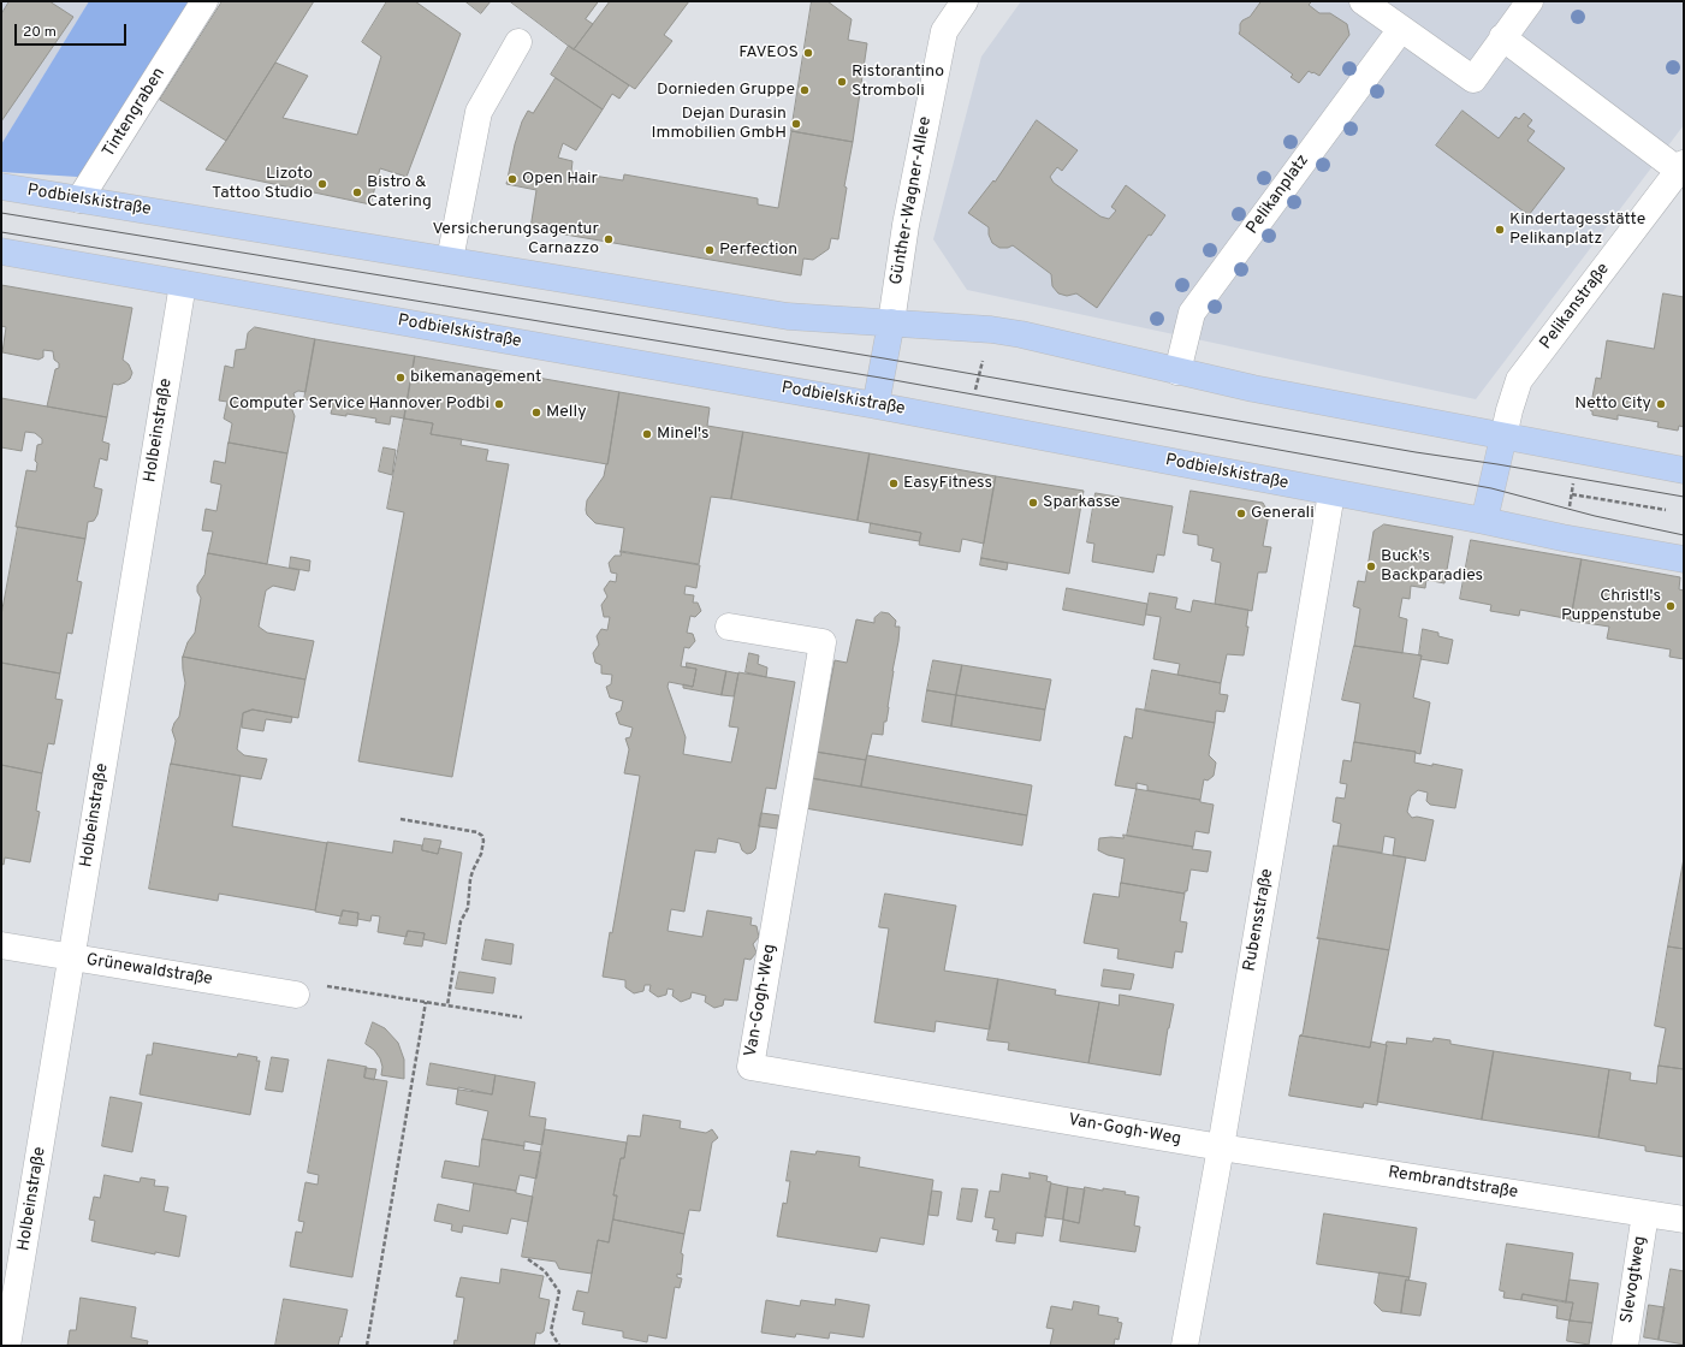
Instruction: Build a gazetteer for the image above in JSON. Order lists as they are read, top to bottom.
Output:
{
  "streets": {
    "main road": ["Podbielskistraße"],
    "street": [
      "Tintengraben",
      "Pelikanplatz",
      "Günther-Wagner-Allee",
      "Pelikanstraße",
      "Holbeinstraße",
      "Rubensstraße",
      "Grünewaldstraße",
      "Van-Gogh-Weg",
      "Rembrandtstraße",
      "Slevogtweg"
    ]
  },
  "crossings": [
    ["Tintengraben", "Podbielskistraße"],
    ["Pelikanplatz", "Podbielskistraße"],
    ["Podbielskistraße", "Günther-Wagner-Allee"],
    ["Podbielskistraße", "Pelikanstraße"],
    ["Podbielskistraße", "Holbeinstraße"],
    ["Podbielskistraße", "Rubensstraße"],
    ["Holbeinstraße", "Grünewaldstraße"],
    ["Rubensstraße", "Van-Gogh-Weg"],
    ["Rubensstraße", "Rembrandtstraße"],
    ["Van-Gogh-Weg", "Rembrandtstraße"],
    ["Rembrandtstraße", "Slevogtweg"]
  ],
  "places": [
    "FAVEOS",
    "Ristorantino Stromboli",
    "Dornieden Gruppe",
    "Dejan Durasin Immobilien GmbH",
    "Open Hair",
    "Lizoto Tattoo Studio",
    "Bistro & Catering",
    "Kindertagesstätte Pelikanplatz",
    "Versicherungsagentur Carnazzo",
    "Perfection",
    "bikemanagement",
    "Computer Service Hannover Podbi",
    "Netto City",
    "Melly",
    "Minel's",
    "EasyFitness",
    "Sparkasse",
    "Generali",
    "Buck's Backparadies",
    "Christl's Puppenstube"
  ],
  "scale_bar": "20 m"
}
